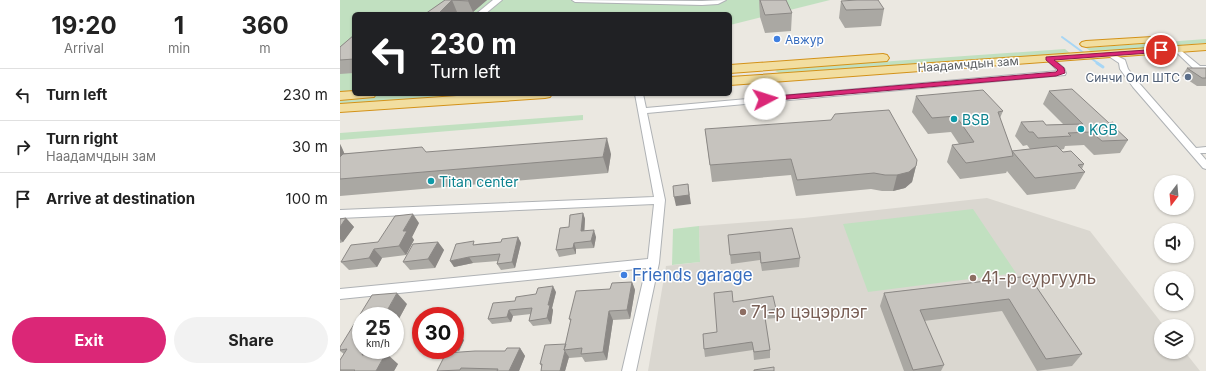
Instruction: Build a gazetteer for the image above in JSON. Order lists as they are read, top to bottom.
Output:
{
  "streets": {
    "highway": ["Наадамчдын зам"]
  },
  "places": [
    "Авжур",
    "Синчи Оил ШТС",
    "BSB",
    "KGB",
    "Titan center",
    "Friends garage",
    "41-р сургууль",
    "71-р цэцэрлэг"
  ],
  "north": "bottom",
  "page": {
    "eta": [
      "19:20",
      "Arrival",
      "1",
      "min",
      "360",
      "m"
    ],
    "turn": ["230 m", "Turn left"],
    "list": [
      {
        "name": "Turn left",
        "value": "230 m"
      },
      {
        "name": "Turn right",
        "note": "Наадамчдын зам",
        "value": "30 m"
      },
      {
        "name": "Arrive at destination",
        "value": "100 m"
      }
    ],
    "speed": "25 km/h",
    "limit": "30",
    "buttons": ["Exit", "Share"]
  }
}
